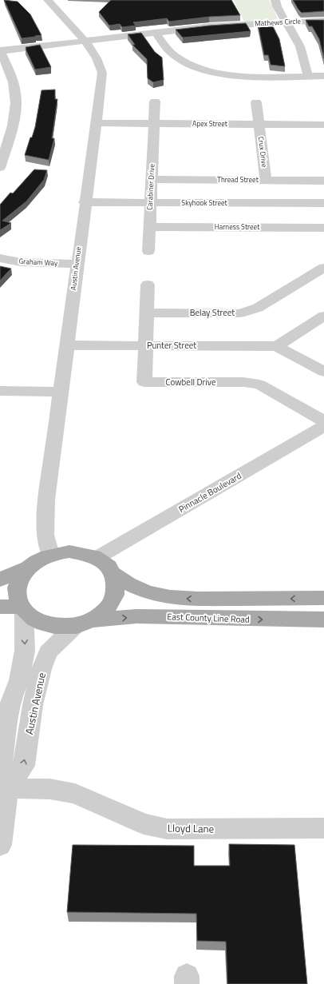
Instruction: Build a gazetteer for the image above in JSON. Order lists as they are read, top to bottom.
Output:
{
  "streets": {
    "main road": ["East County Line Road"],
    "street": [
      "Mathews Circle",
      "Apex Street",
      "Crux Drive",
      "Thread Street",
      "Carabiner Drive",
      "Skyhook Street",
      "Harness Street",
      "Graham Way",
      "Austin Avenue",
      "Belay Street",
      "Punter Street",
      "Cowbell Drive",
      "Pinnacle Boulevard",
      "Lloyd Lane"
    ]
  },
  "crossings": [
    ["Mathews Circle", "Austin Avenue"],
    ["Apex Street", "Crux Drive"],
    ["Apex Street", "Carabiner Drive"],
    ["Apex Street", "Austin Avenue"],
    ["Crux Drive", "Thread Street"],
    ["Thread Street", "Carabiner Drive"],
    ["Carabiner Drive", "Skyhook Street"],
    ["Carabiner Drive", "Harness Street"],
    ["Skyhook Street", "Austin Avenue"],
    ["Graham Way", "Austin Avenue"],
    ["Austin Avenue", "Punter Street"],
    ["Austin Avenue", "Pinnacle Boulevard"],
    ["Austin Avenue", "East County Line Road"],
    ["Austin Avenue", "Lloyd Lane"],
    ["Belay Street", "Cowbell Drive"],
    ["Punter Street", "Cowbell Drive"],
    ["Pinnacle Boulevard", "East County Line Road"]
  ]
}
